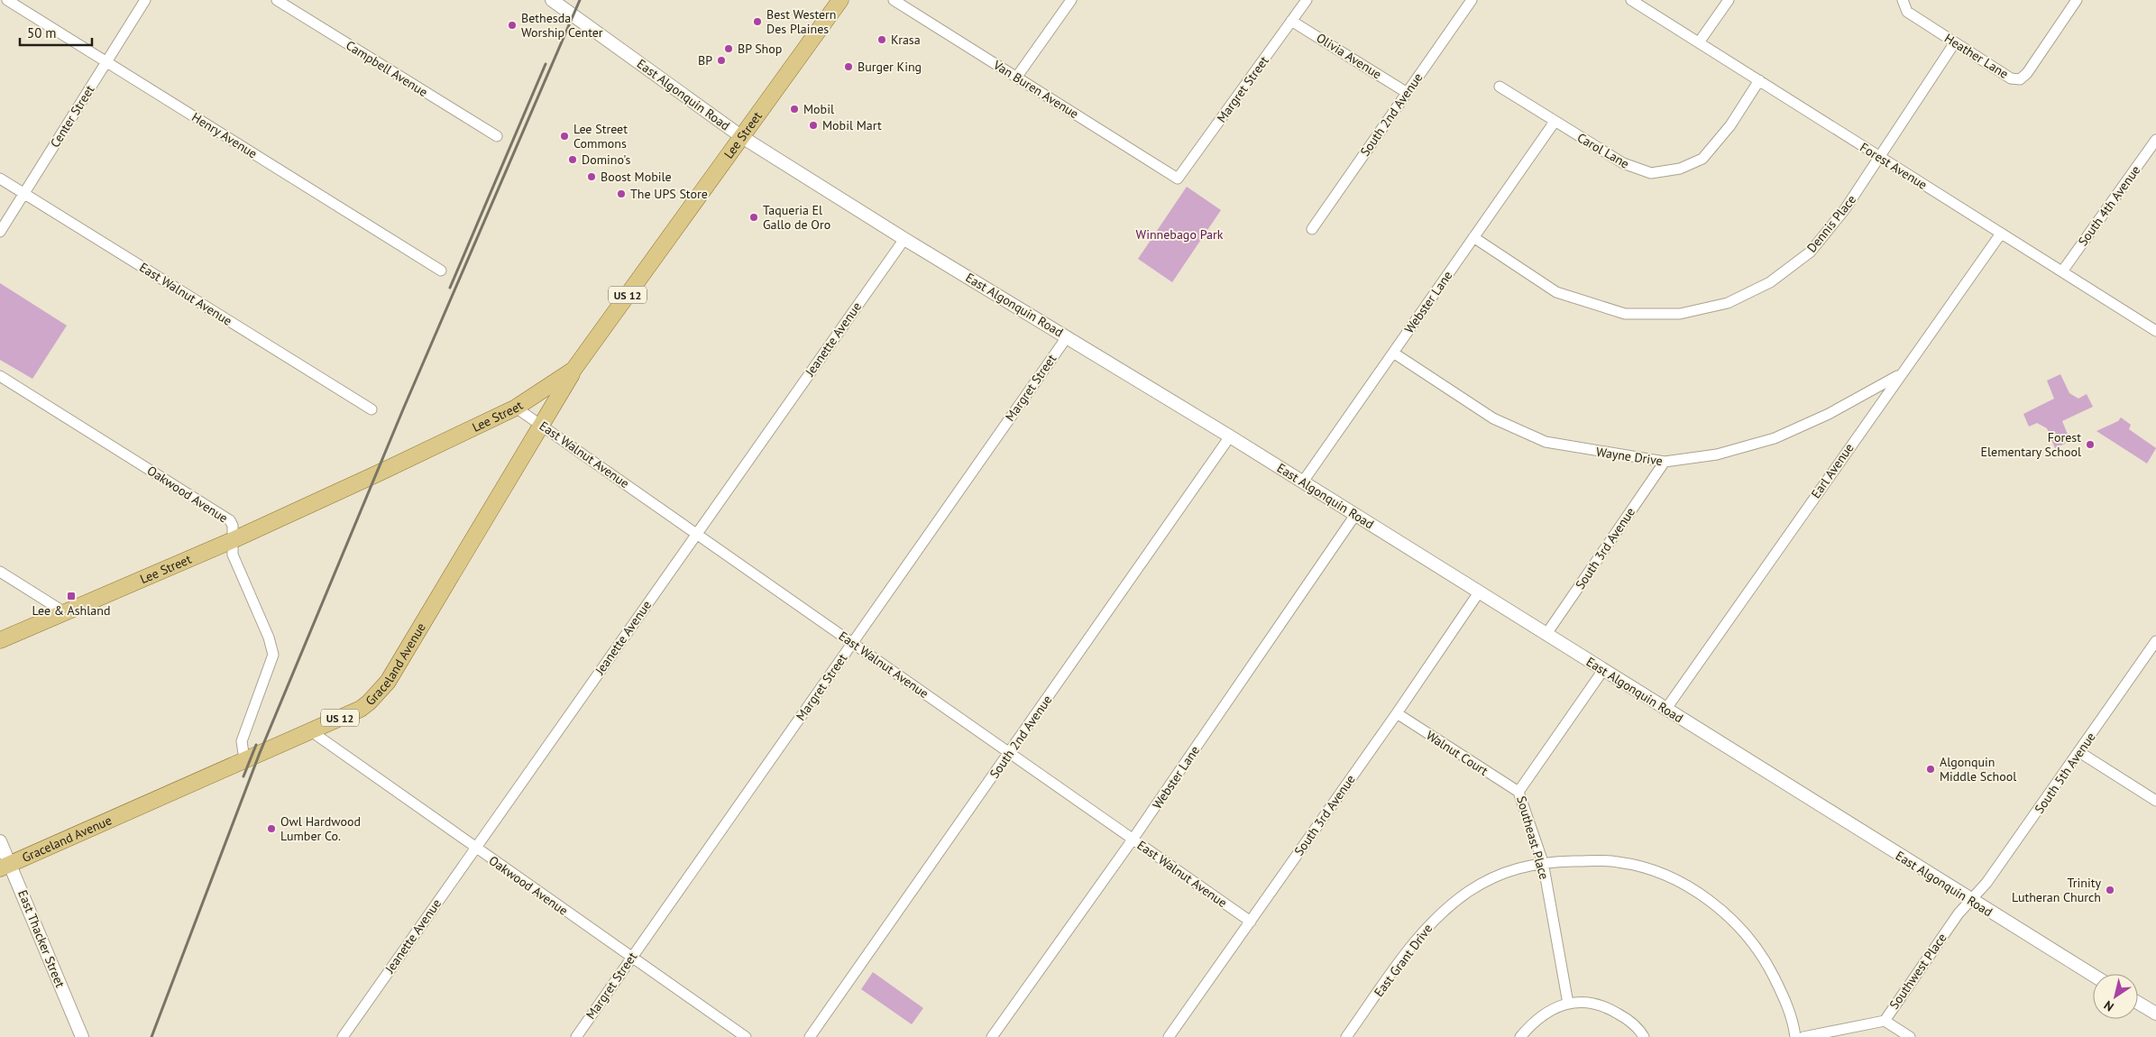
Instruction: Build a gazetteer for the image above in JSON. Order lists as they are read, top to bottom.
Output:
{
  "streets": {
    "main road": ["Lee Street", "US 12", "Graceland Avenue"],
    "street": [
      "Olivia Avenue",
      "Heather Lane",
      "Campbell Avenue",
      "Van Buren Avenue",
      "Margret Street",
      "East Algonquin Road",
      "South 2nd Avenue",
      "Center Street",
      "Henry Avenue",
      "Carol Lane",
      "Forest Avenue",
      "South 4th Avenue",
      "Dennis Place",
      "East Walnut Avenue",
      "Webster Lane",
      "Jeanette Avenue",
      "Wayne Drive",
      "Earl Avenue",
      "Oakwood Avenue",
      "South 3rd Avenue",
      "Walnut Court",
      "South 5th Avenue",
      "Southeast Place",
      "East Thacker Street",
      "East Grant Drive",
      "Southwest Place"
    ]
  },
  "crossings": [
    ["Olivia Avenue", "Margret Street"],
    ["Olivia Avenue", "South 2nd Avenue"],
    ["Heather Lane", "Dennis Place"],
    ["Van Buren Avenue", "Margret Street"],
    ["Margret Street", "East Algonquin Road"],
    ["Margret Street", "East Walnut Avenue"],
    ["Margret Street", "Oakwood Avenue"],
    ["East Algonquin Road", "South 2nd Avenue"],
    ["East Algonquin Road", "Lee Street"],
    ["East Algonquin Road", "Webster Lane"],
    ["East Algonquin Road", "Jeanette Avenue"],
    ["East Algonquin Road", "Earl Avenue"],
    ["East Algonquin Road", "South 3rd Avenue"],
    ["East Algonquin Road", "South 5th Avenue"],
    ["East Algonquin Road", "Southeast Place"],
    ["East Algonquin Road", "Southwest Place"],
    ["South 2nd Avenue", "East Walnut Avenue"],
    ["Center Street", "Henry Avenue"],
    ["Center Street", "East Walnut Avenue"],
    ["Lee Street", "East Walnut Avenue"],
    ["Lee Street", "Oakwood Avenue"],
    ["Lee Street", "Graceland Avenue"],
    ["Carol Lane", "Forest Avenue"],
    ["Carol Lane", "Webster Lane"],
    ["Forest Avenue", "South 4th Avenue"],
    ["Forest Avenue", "Dennis Place"],
    ["Forest Avenue", "Earl Avenue"],
    ["Dennis Place", "Webster Lane"],
    ["East Walnut Avenue", "Webster Lane"],
    ["East Walnut Avenue", "Jeanette Avenue"],
    ["East Walnut Avenue", "South 3rd Avenue"],
    ["East Walnut Avenue", "Graceland Avenue"],
    ["Webster Lane", "Wayne Drive"],
    ["Jeanette Avenue", "Oakwood Avenue"],
    ["Wayne Drive", "Earl Avenue"],
    ["Wayne Drive", "South 3rd Avenue"],
    ["Oakwood Avenue", "Graceland Avenue"],
    ["South 3rd Avenue", "Walnut Court"],
    ["Graceland Avenue", "East Thacker Street"],
    ["Walnut Court", "Southeast Place"],
    ["South 5th Avenue", "Southwest Place"],
    ["Southeast Place", "East Grant Drive"]
  ],
  "parks": ["Winnebago Park"],
  "places": {
    "other": [
      "Best Western Des Plaines",
      "Bethesda Worship Center",
      "Krasa",
      "BP Shop",
      "BP",
      "Burger King",
      "Mobil",
      "Mobil Mart",
      "Lee Street Commons",
      "Domino's",
      "Boost Mobile",
      "The UPS Store",
      "Taqueria El Gallo de Oro",
      "Forest Elementary School",
      "Algonquin Middle School",
      "Owl Hardwood Lumber Co.",
      "Trinity Lutheran Church"
    ],
    "transit": ["Lee & Ashland"]
  },
  "scale_bar": "50 m",
  "north": "bottom left"
}
